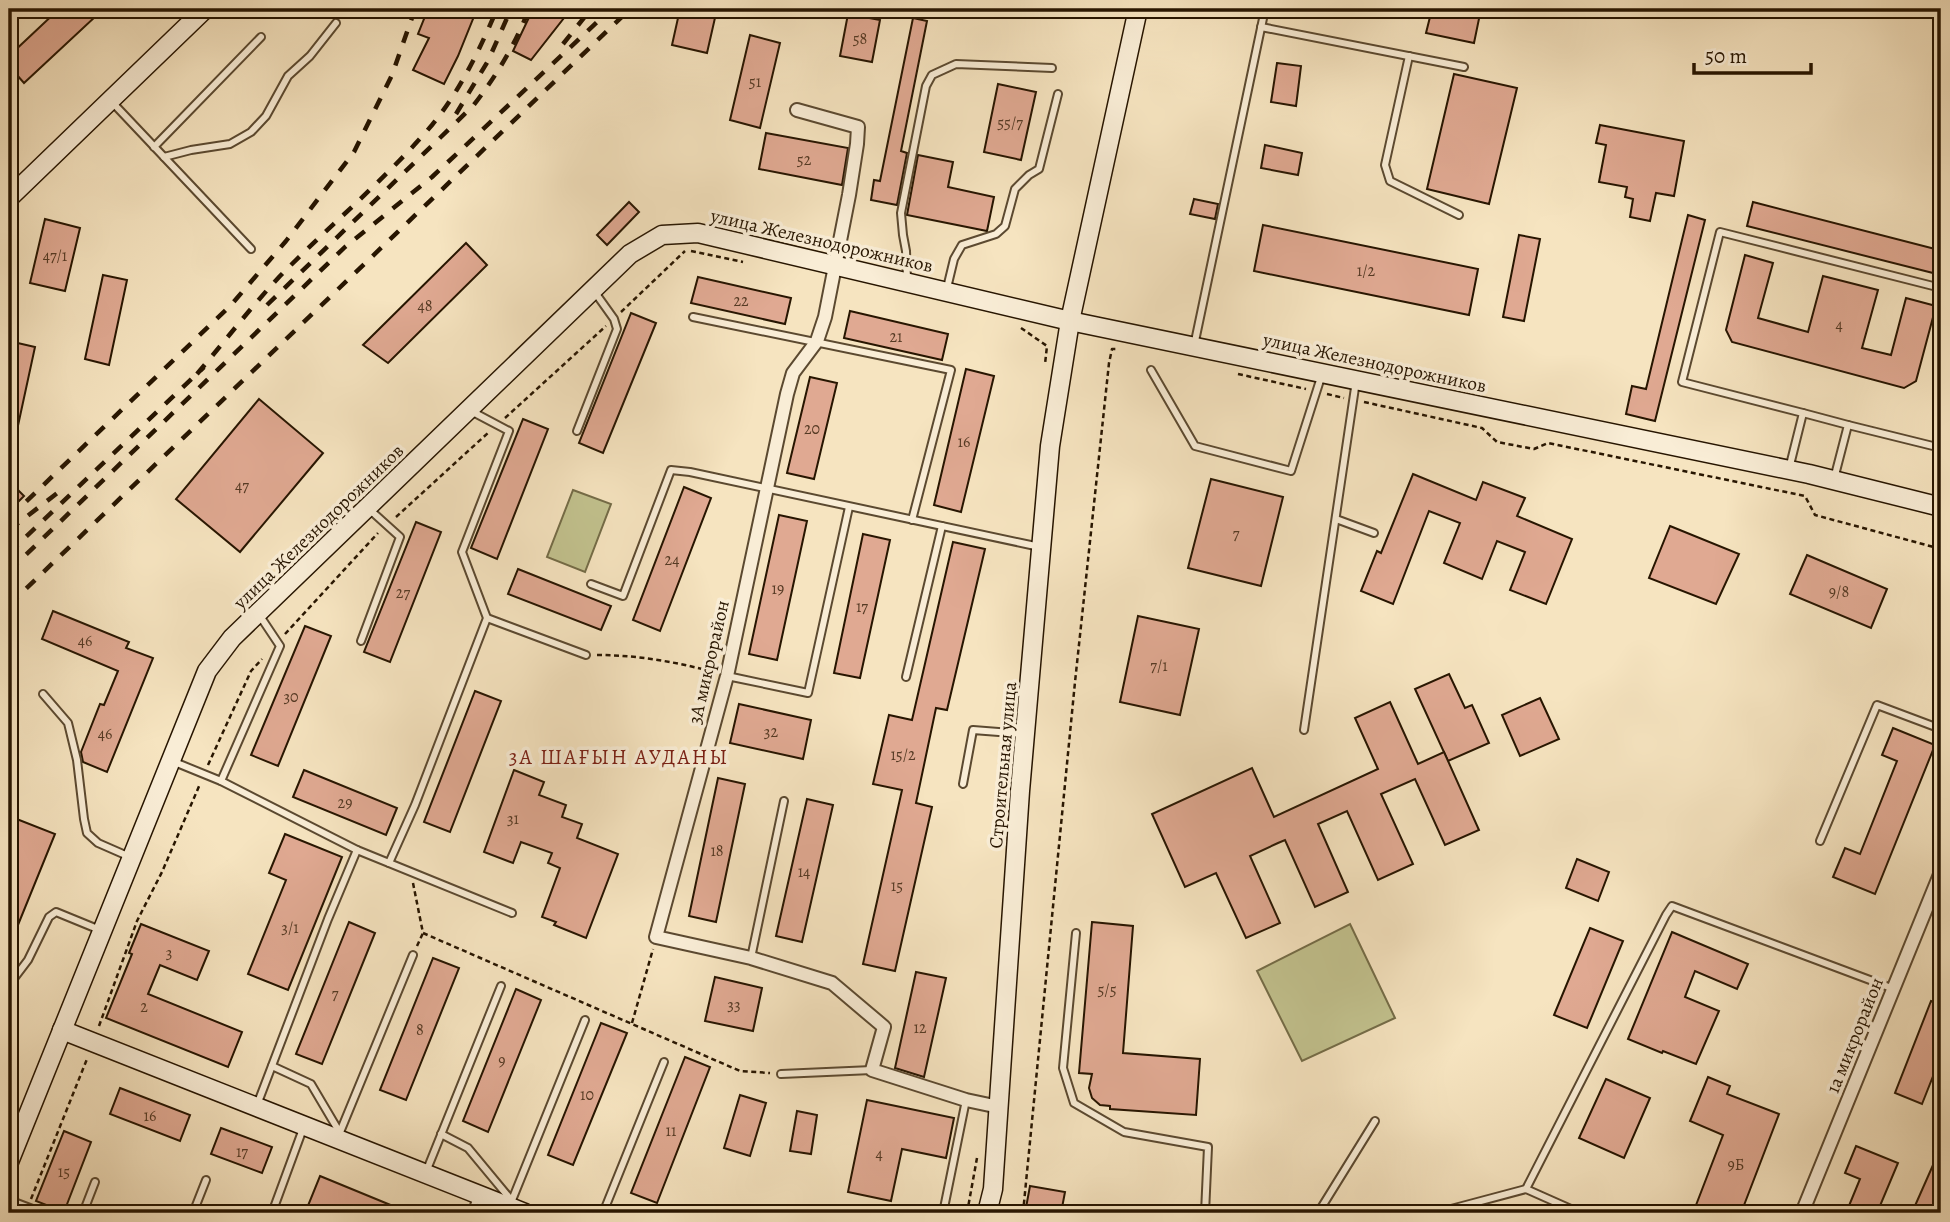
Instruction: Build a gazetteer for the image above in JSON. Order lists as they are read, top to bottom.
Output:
{
  "streets": {
    "street": [
      "улица Железнодорожников",
      "3А микрорайон",
      "Строительная улица",
      "1а микрорайон"
    ]
  },
  "crossings": [
    ["улица Железнодорожников", "3А микрорайон"],
    ["улица Железнодорожников", "Строительная улица"]
  ],
  "districts": ["3А ШАҒЫН АУДАНЫ"],
  "house_numbers": [
    "58",
    "51",
    "55/7",
    "52",
    "47/1",
    "1/2",
    "22",
    "48",
    "4",
    "21",
    "20",
    "16",
    "47",
    "7",
    "24",
    "19",
    "9/8",
    "27",
    "17",
    "46",
    "7/1",
    "30",
    "32",
    "46",
    "15/2",
    "29",
    "31",
    "18",
    "14",
    "15",
    "3/1",
    "3",
    "5/5",
    "7",
    "33",
    "2",
    "12",
    "8",
    "9",
    "10",
    "16",
    "11",
    "17",
    "4",
    "9Б",
    "15"
  ],
  "scale_bar": "50 m"
}
